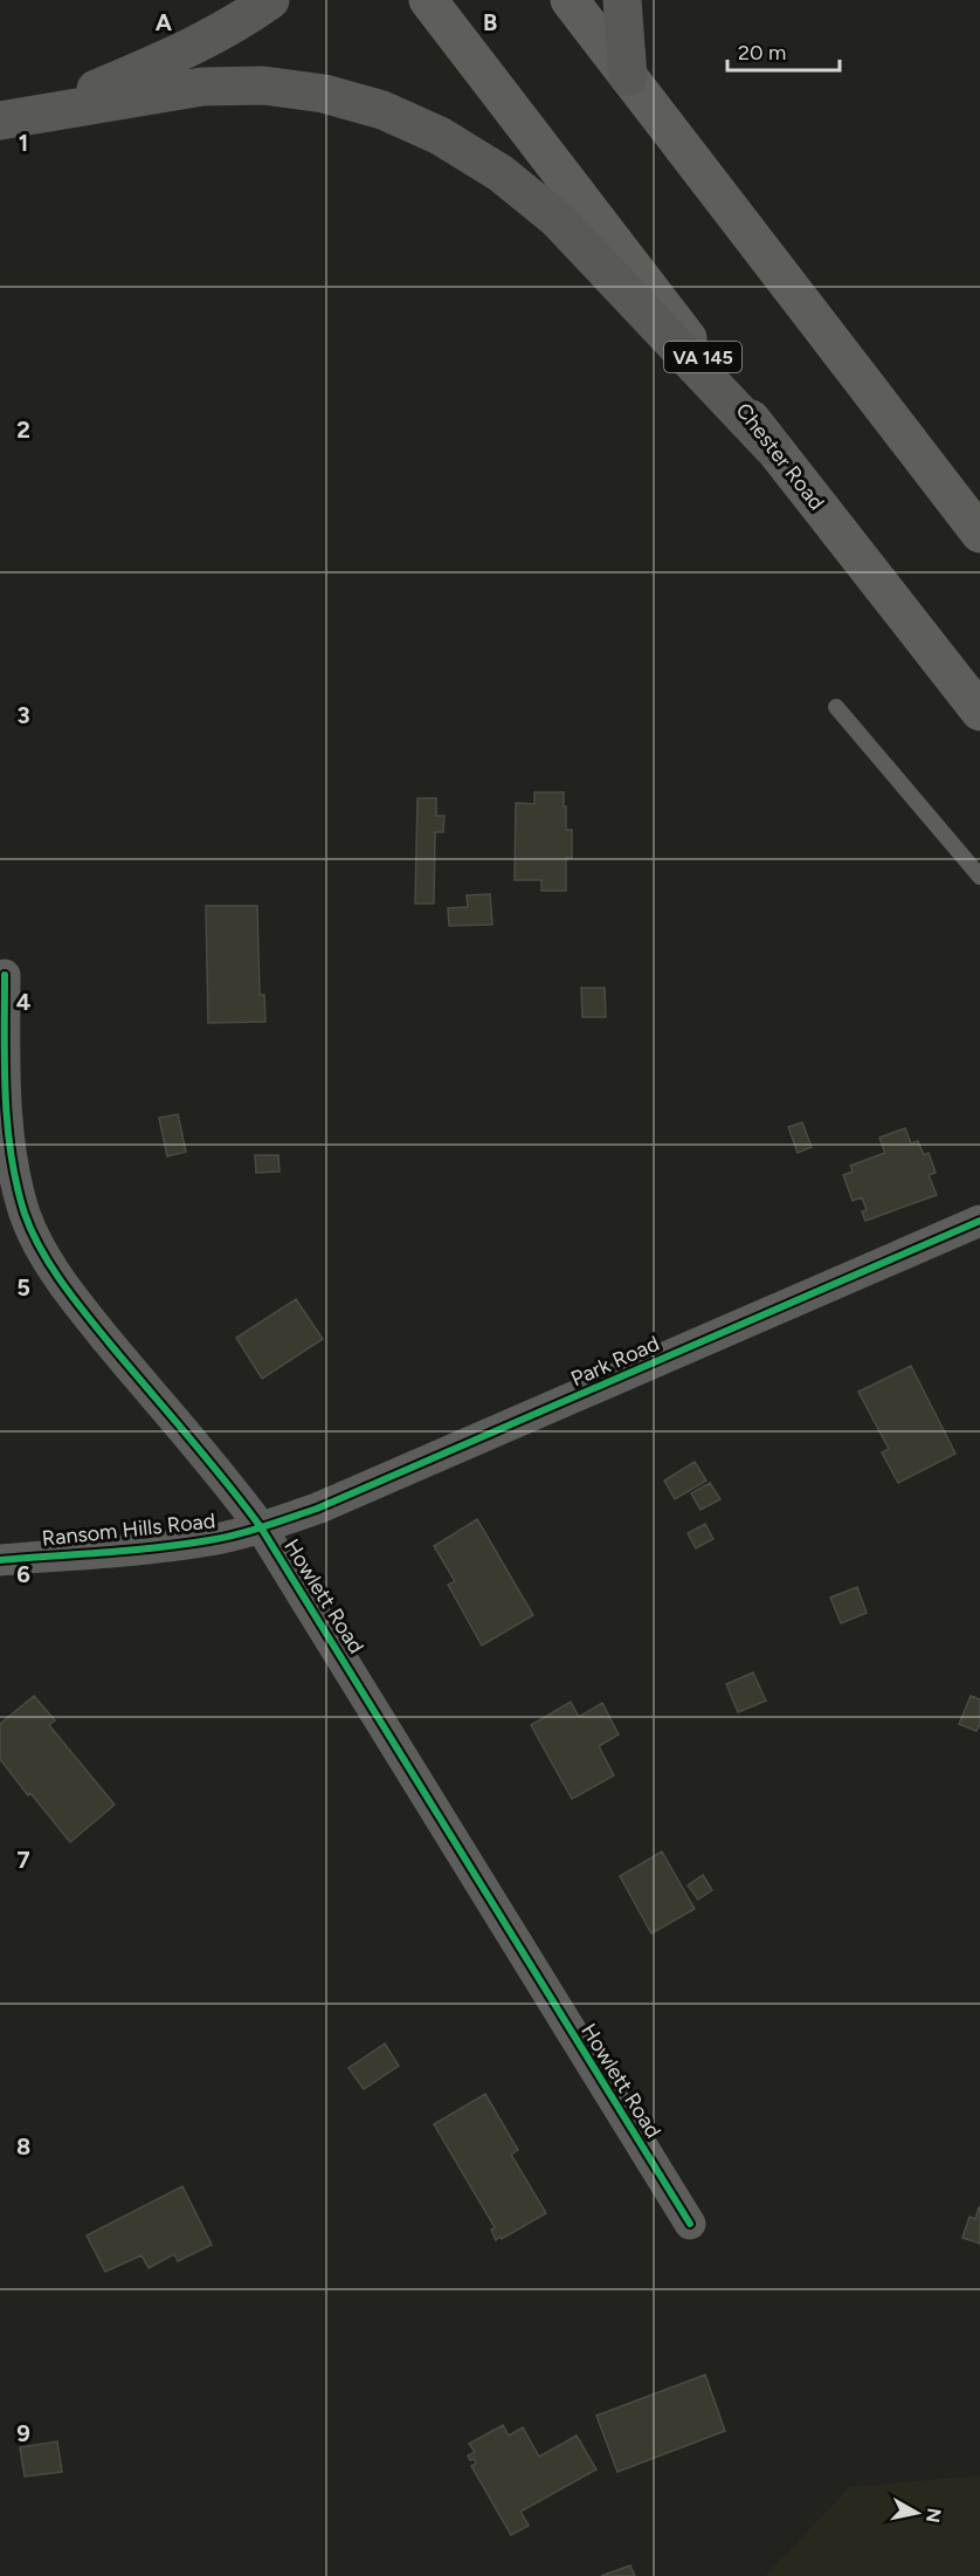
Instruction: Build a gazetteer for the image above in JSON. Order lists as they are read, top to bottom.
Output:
{
  "streets": {
    "main road": ["VA 145", "Chester Road"],
    "street": ["Park Road", "Ransom Hills Road", "Howlett Road"]
  },
  "crossings": [
    ["Park Road", "Ransom Hills Road"],
    ["Park Road", "Howlett Road"],
    ["Ransom Hills Road", "Howlett Road"]
  ],
  "scale_bar": "20 m",
  "north": "right",
  "grid": {
    "columns": ["A", "B"],
    "rows": [
      "1",
      "2",
      "3",
      "4",
      "5",
      "6",
      "7",
      "8",
      "9"
    ]
  }
}
